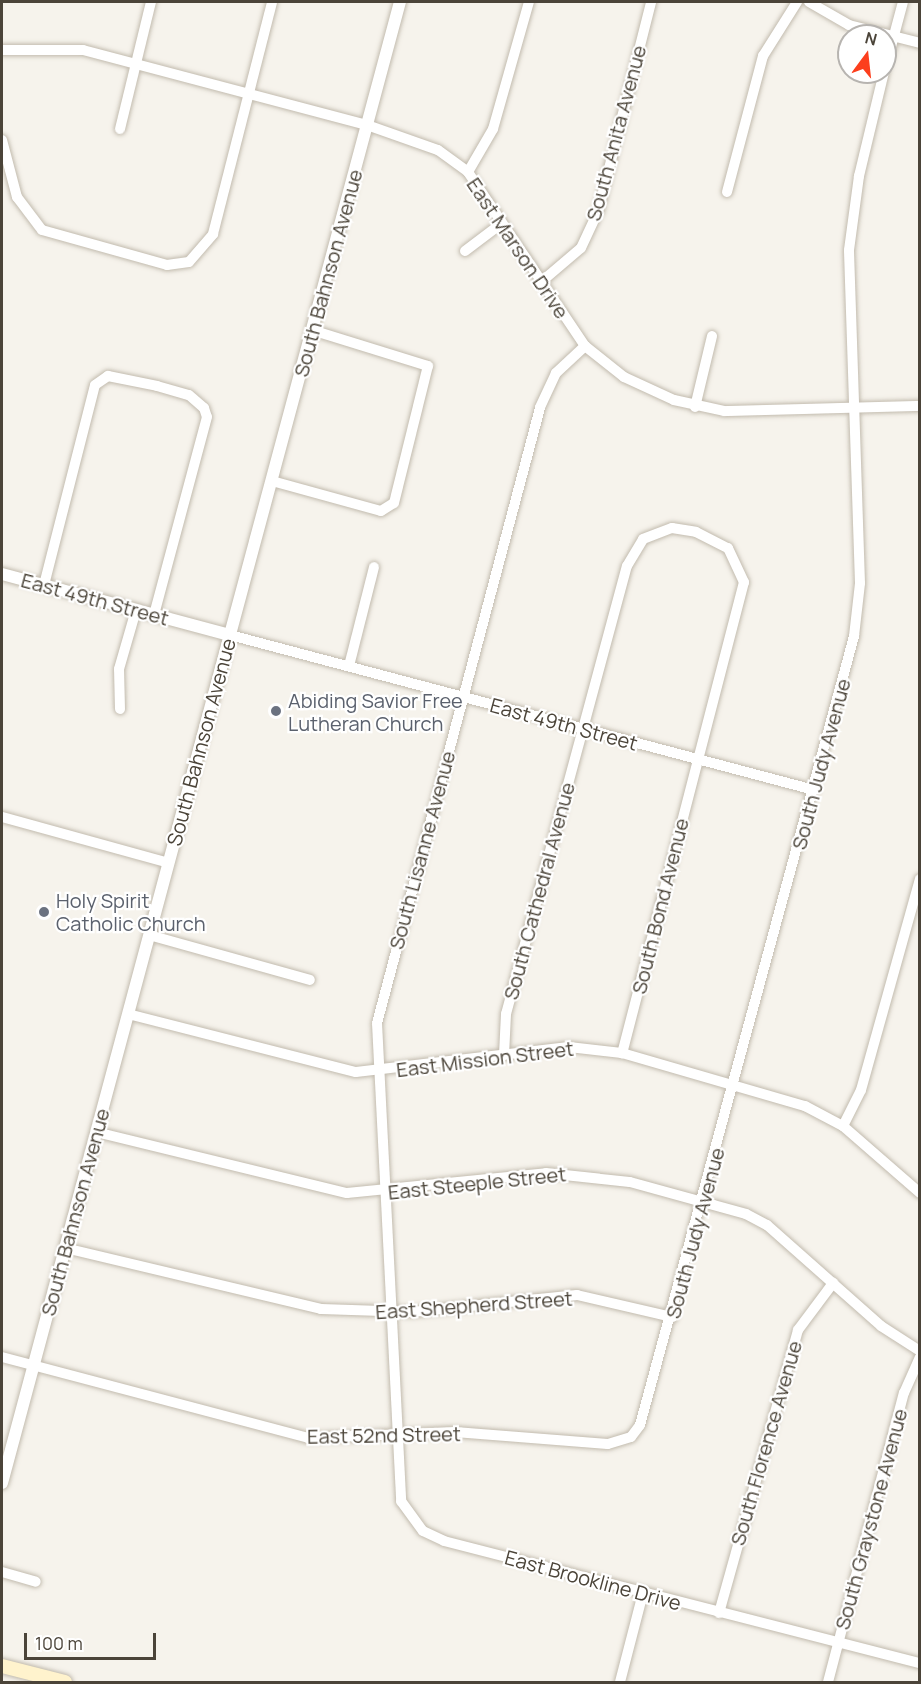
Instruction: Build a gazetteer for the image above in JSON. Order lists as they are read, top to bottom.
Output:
{
  "streets": {
    "street": [
      "South Anita Avenue",
      "East Marson Drive",
      "South Bahnson Avenue",
      "East 49th Street",
      "South Judy Avenue",
      "South Lisanne Avenue",
      "South Cathedral Avenue",
      "South Bond Avenue",
      "East Mission Street",
      "East Steeple Street",
      "East Shepherd Street",
      "East 52nd Street",
      "South Florence Avenue",
      "South Graystone Avenue",
      "East Brookline Drive"
    ]
  },
  "crossings": [
    ["South Anita Avenue", "East Marson Drive"],
    ["East Marson Drive", "South Bahnson Avenue"],
    ["East Marson Drive", "South Judy Avenue"],
    ["East Marson Drive", "South Lisanne Avenue"],
    ["South Bahnson Avenue", "East 49th Street"],
    ["South Bahnson Avenue", "East Mission Street"],
    ["South Bahnson Avenue", "East Steeple Street"],
    ["South Bahnson Avenue", "East Shepherd Street"],
    ["South Bahnson Avenue", "East 52nd Street"],
    ["East 49th Street", "South Judy Avenue"],
    ["East 49th Street", "South Lisanne Avenue"],
    ["East 49th Street", "South Cathedral Avenue"],
    ["East 49th Street", "South Bond Avenue"],
    ["South Judy Avenue", "East Mission Street"],
    ["South Judy Avenue", "East Steeple Street"],
    ["South Judy Avenue", "East Shepherd Street"],
    ["South Judy Avenue", "East 52nd Street"],
    ["South Lisanne Avenue", "East Mission Street"],
    ["South Lisanne Avenue", "East Steeple Street"],
    ["South Lisanne Avenue", "East Shepherd Street"],
    ["South Lisanne Avenue", "East Brookline Drive"],
    ["South Cathedral Avenue", "South Bond Avenue"],
    ["South Cathedral Avenue", "East Mission Street"],
    ["South Bond Avenue", "East Mission Street"],
    ["East Steeple Street", "South Florence Avenue"],
    ["East 52nd Street", "East Brookline Drive"],
    ["South Florence Avenue", "East Brookline Drive"],
    ["South Graystone Avenue", "East Brookline Drive"]
  ],
  "places": ["Abiding Savior Free Lutheran Church", "Holy Spirit Catholic Church"],
  "scale_bar": "100 m",
  "north": "top"
}
